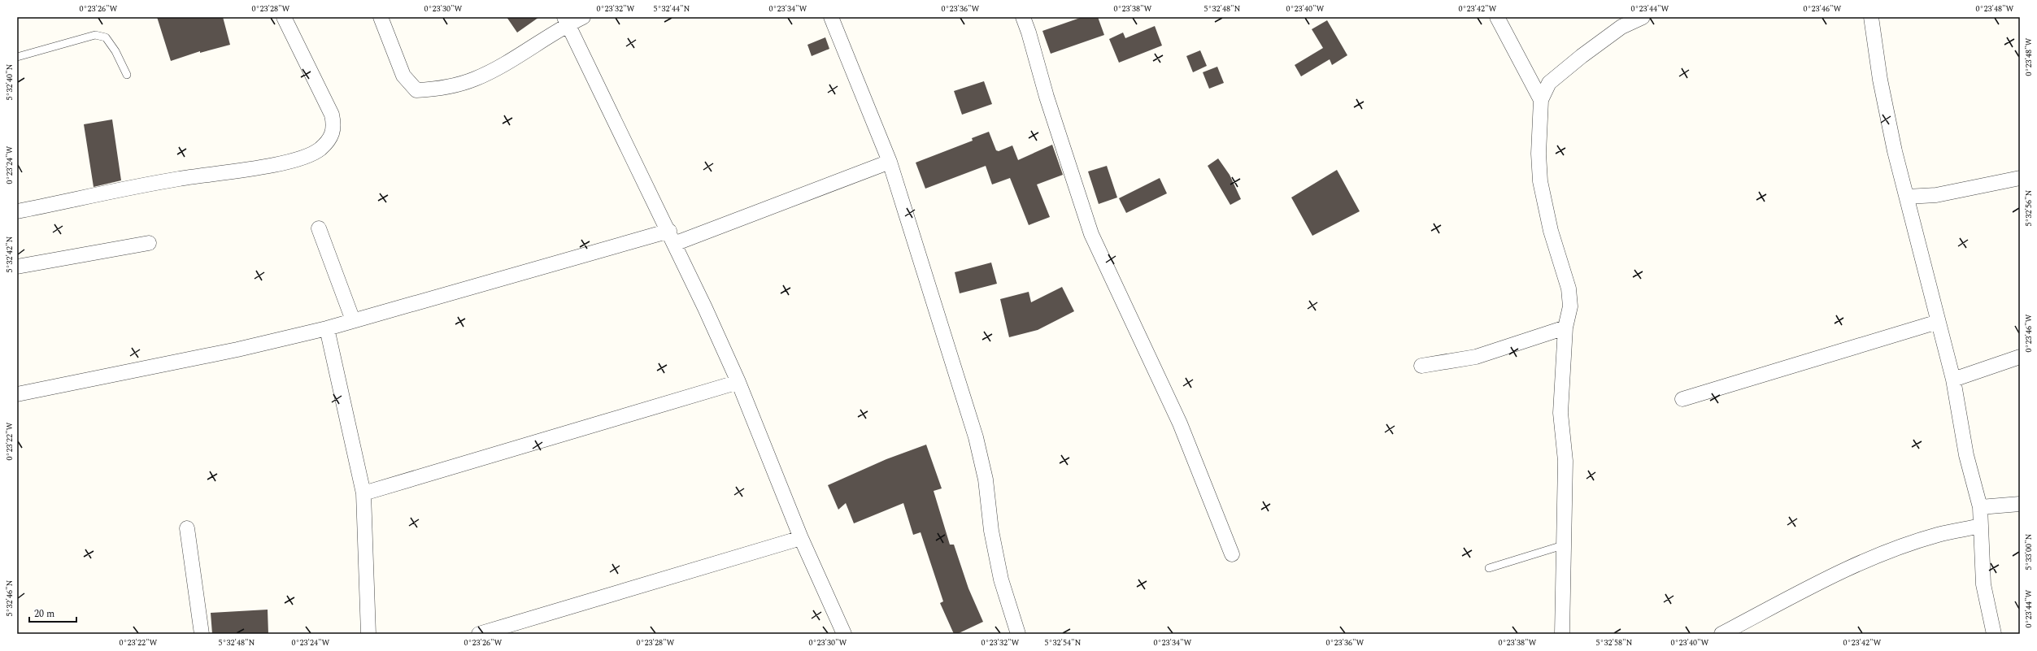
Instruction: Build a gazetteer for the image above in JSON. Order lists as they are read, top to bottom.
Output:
{
  "scale_bar": "20 m",
  "coordinates": [
    "0°23'26\"W",
    "0°23'28\"W",
    "0°23'30\"W",
    "0°23'32\"W",
    "5°32'44\"N",
    "0°23'34\"W",
    "0°23'36\"W",
    "0°23'38\"W",
    "5°32'48\"N",
    "0°23'40\"W",
    "0°23'42\"W",
    "0°23'44\"W",
    "0°23'46\"W",
    "0°23'48\"W",
    "5°32'40\"N",
    "0°23'24\"W",
    "5°32'56\"N",
    "5°32'42\"N",
    "0°23'22\"W",
    "5°33'00\"N",
    "5°32'46\"N",
    "5°32'54\"N",
    "5°32'58\"N"
  ]
}
